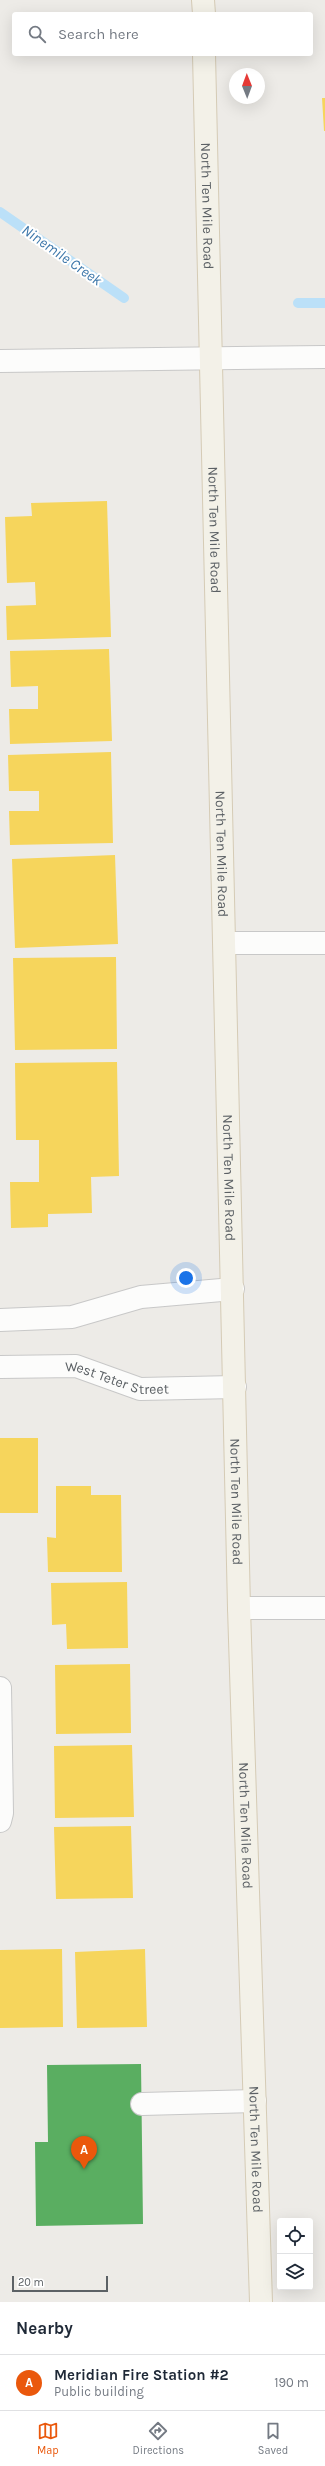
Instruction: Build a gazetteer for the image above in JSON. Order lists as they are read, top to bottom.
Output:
{
  "streets": {
    "main road": ["North Ten Mile Road"],
    "street": ["West Teter Street"]
  },
  "crossings": [
    ["North Ten Mile Road", "West Teter Street"]
  ],
  "water": ["Ninemile Creek"],
  "scale_bar": "20 m",
  "north": "top",
  "page": {
    "search": "Search here",
    "pins": "A",
    "scale": "20 m",
    "heading": "Nearby",
    "list": [
      {
        "mark": "A",
        "name": "Meridian Fire Station #2",
        "note": "Public building",
        "value": "190 m"
      }
    ],
    "nav": ["Map", "Directions", "Saved"]
  }
}
